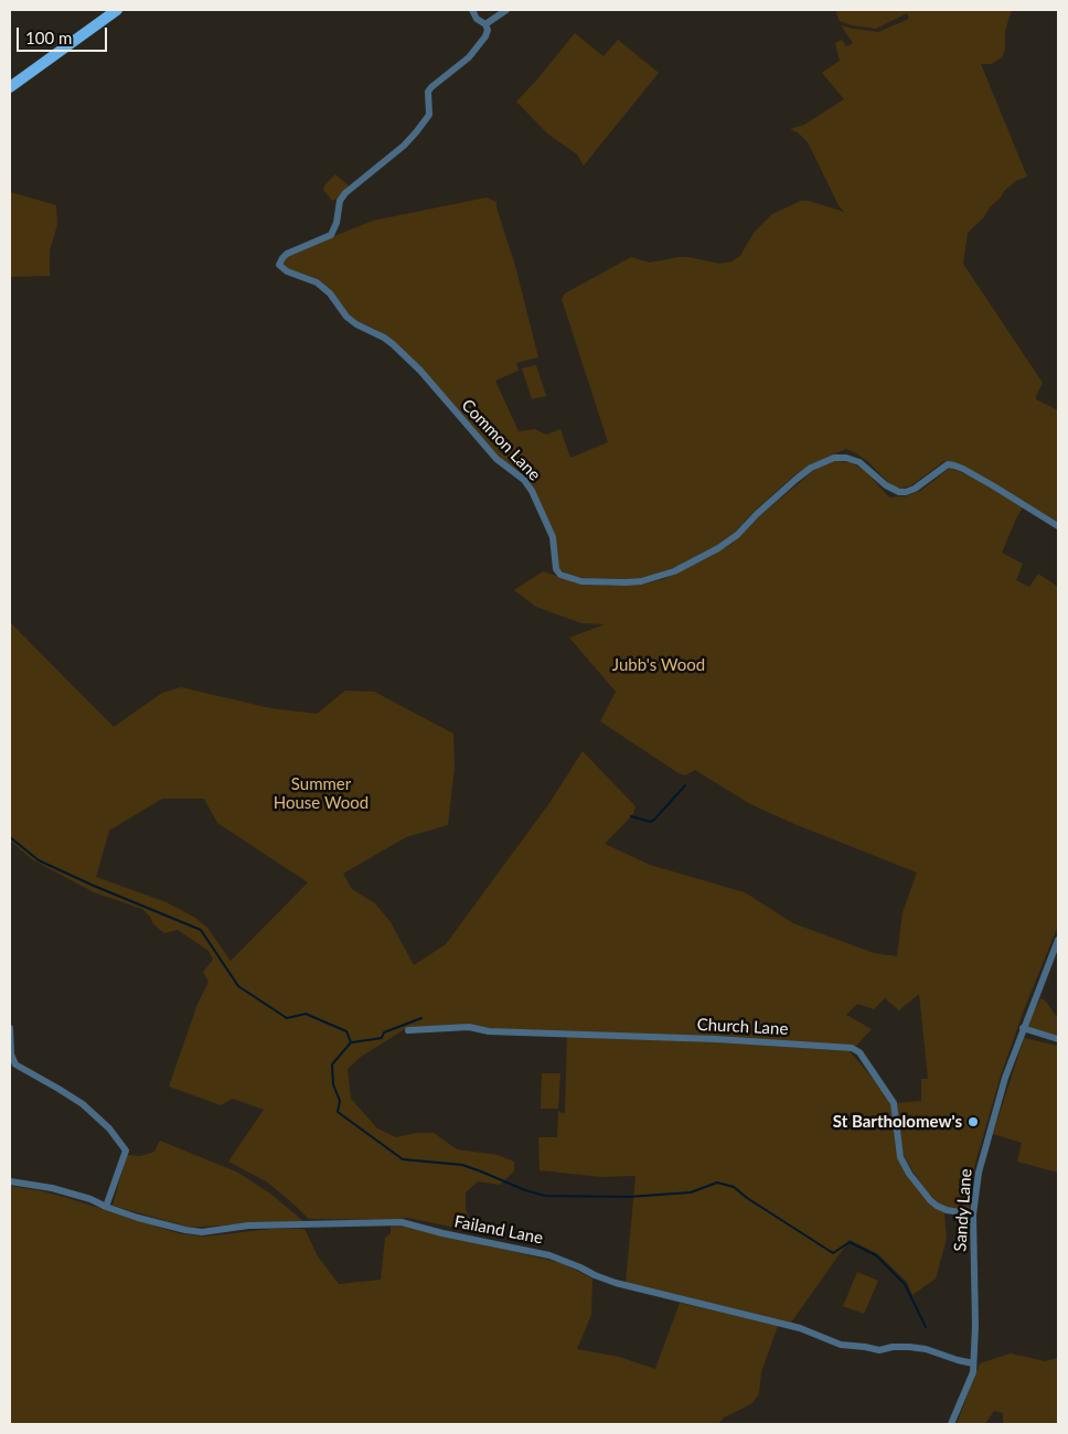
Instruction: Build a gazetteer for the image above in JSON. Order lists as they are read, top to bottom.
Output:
{
  "streets": {
    "street": [
      "Common Lane",
      "Church Lane",
      "Sandy Lane",
      "Failand Lane"
    ]
  },
  "crossings": [
    ["Church Lane", "Sandy Lane"],
    ["Sandy Lane", "Failand Lane"]
  ],
  "parks": ["Jubb's Wood", "Summer House Wood"],
  "places": ["St Bartholomew's"],
  "scale_bar": "100 m"
}
